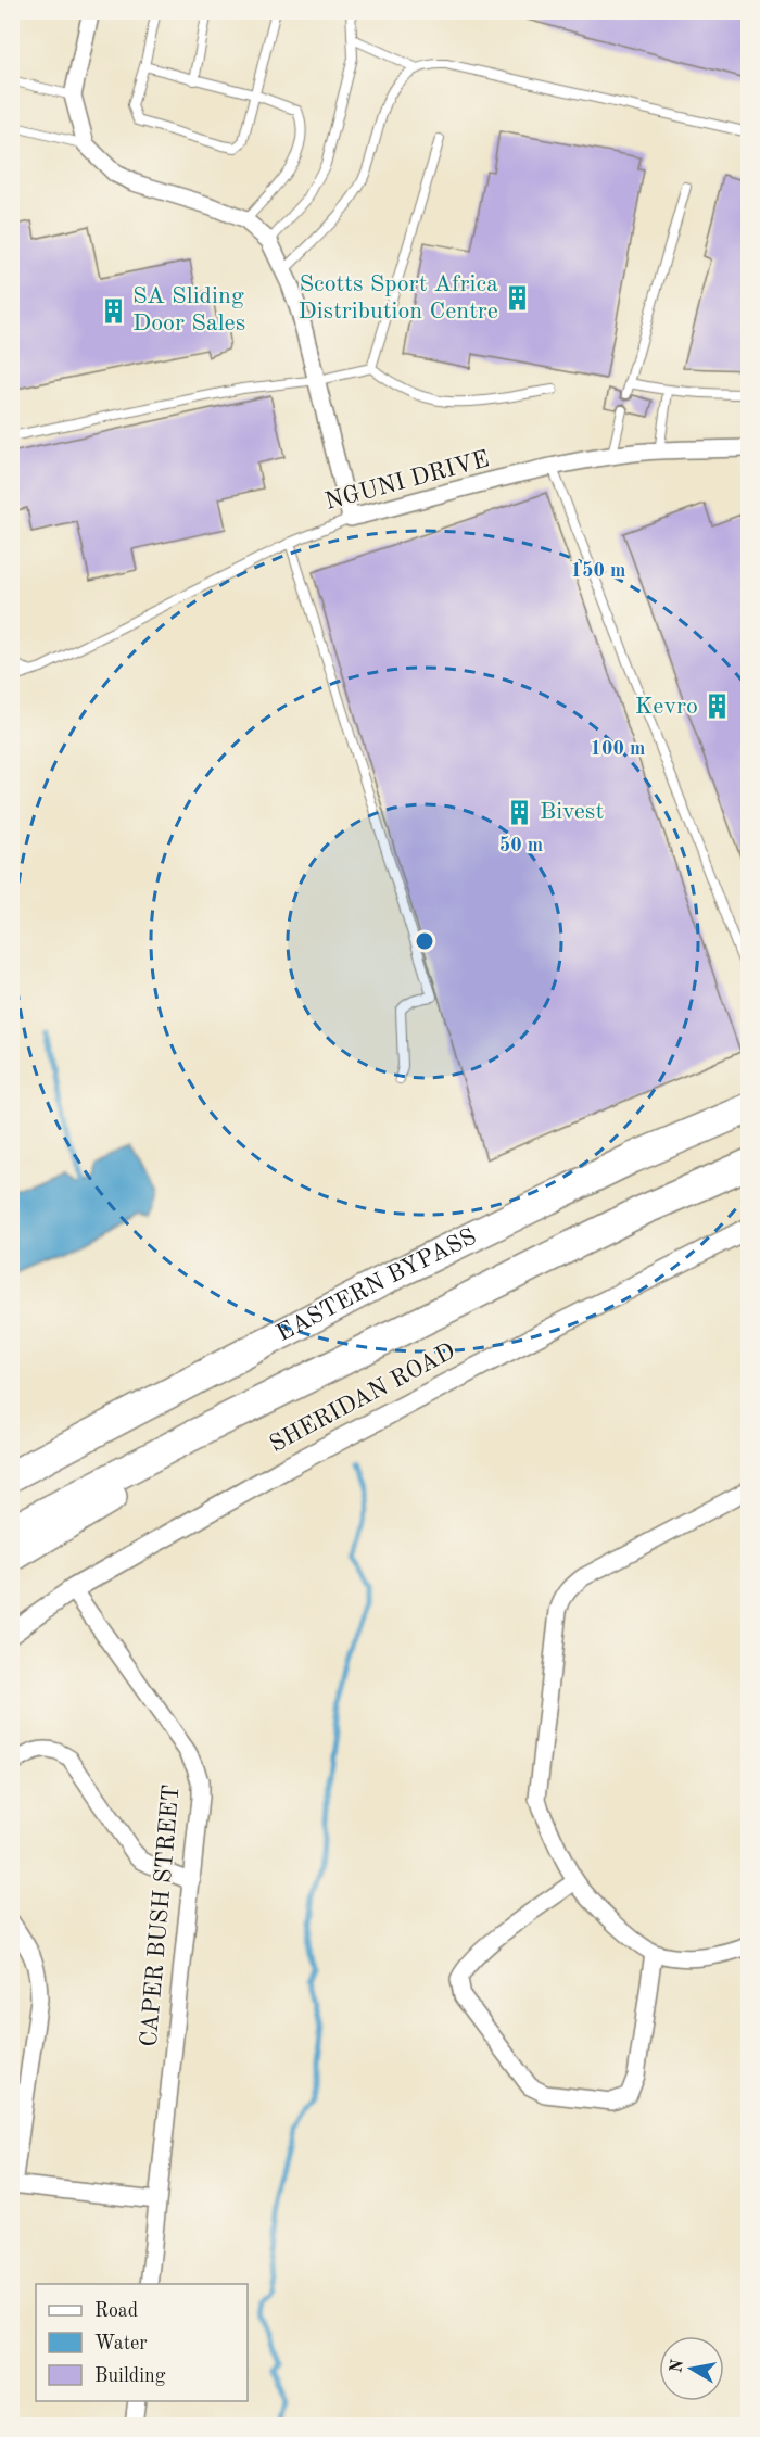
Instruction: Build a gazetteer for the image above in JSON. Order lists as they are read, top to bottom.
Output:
{
  "streets": {
    "highway": ["EASTERN BYPASS"],
    "street": ["NGUNI DRIVE", "SHERIDAN ROAD", "CAPER BUSH STREET"]
  },
  "crossings": [
    ["SHERIDAN ROAD", "CAPER BUSH STREET"]
  ],
  "places": {
    "building": [
      "Scotts Sport Africa Distribution Centre",
      "SA Sliding Door Sales",
      "Kevro",
      "Bivest"
    ]
  },
  "legend": ["Road", "Water", "Building"],
  "north": "left",
  "rings": ["150 m", "100 m", "50 m"]
}
